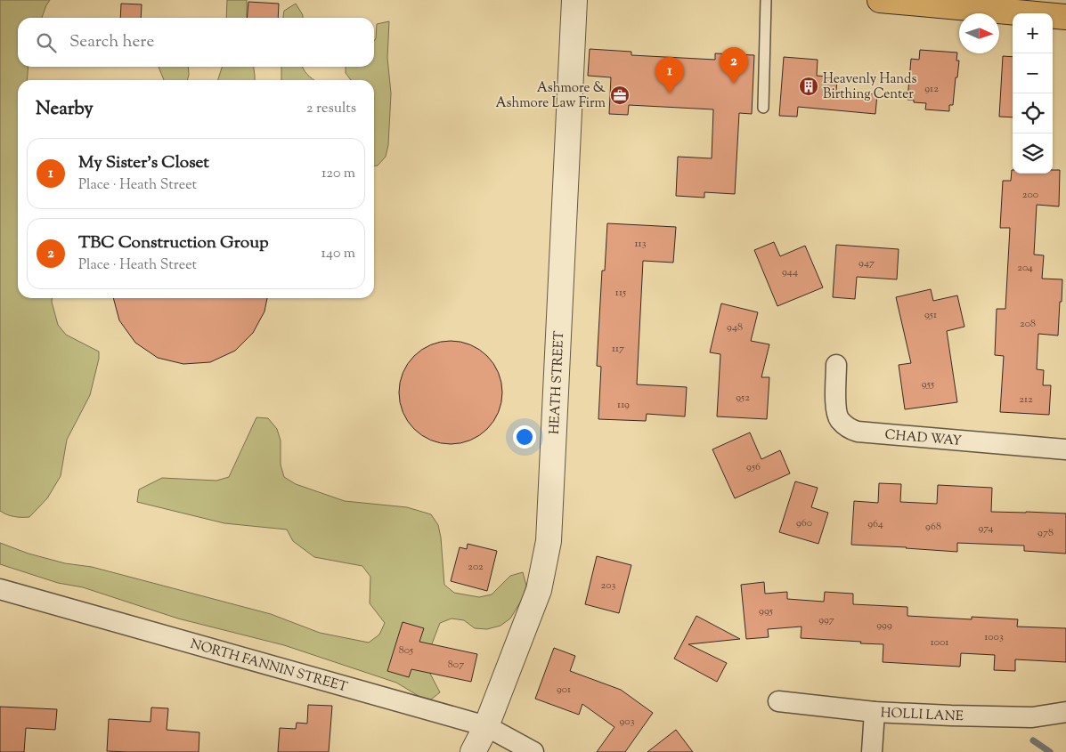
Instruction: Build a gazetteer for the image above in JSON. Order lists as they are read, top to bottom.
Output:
{
  "streets": {
    "street": [
      "HEATH STREET",
      "CHAD WAY",
      "NORTH FANNIN STREET",
      "HOLLI LANE"
    ]
  },
  "crossings": [
    ["HEATH STREET", "NORTH FANNIN STREET"]
  ],
  "places": {
    "building": ["Heavenly Hands Birthing Center"],
    "office": ["Ashmore & Ashmore Law Firm"]
  },
  "house_numbers": [
    "912",
    "200",
    "113",
    "947",
    "204",
    "944",
    "115",
    "951",
    "208",
    "948",
    "117",
    "955",
    "952",
    "212",
    "119",
    "956",
    "960",
    "964",
    "968",
    "974",
    "978",
    "202",
    "203",
    "995",
    "997",
    "999",
    "1003",
    "1001",
    "805",
    "807",
    "901",
    "903"
  ],
  "north": "right",
  "page": {
    "map_buttons": ["+", "−"],
    "search": "Search here",
    "pins": ["2", "1"],
    "heading": ["Nearby", "2 results"],
    "list": [
      {
        "mark": "1",
        "name": "My Sister's Closet",
        "note": "Place · Heath Street",
        "value": "120 m"
      },
      {
        "mark": "2",
        "name": "TBC Construction Group",
        "note": "Place · Heath Street",
        "value": "140 m"
      }
    ]
  }
}
